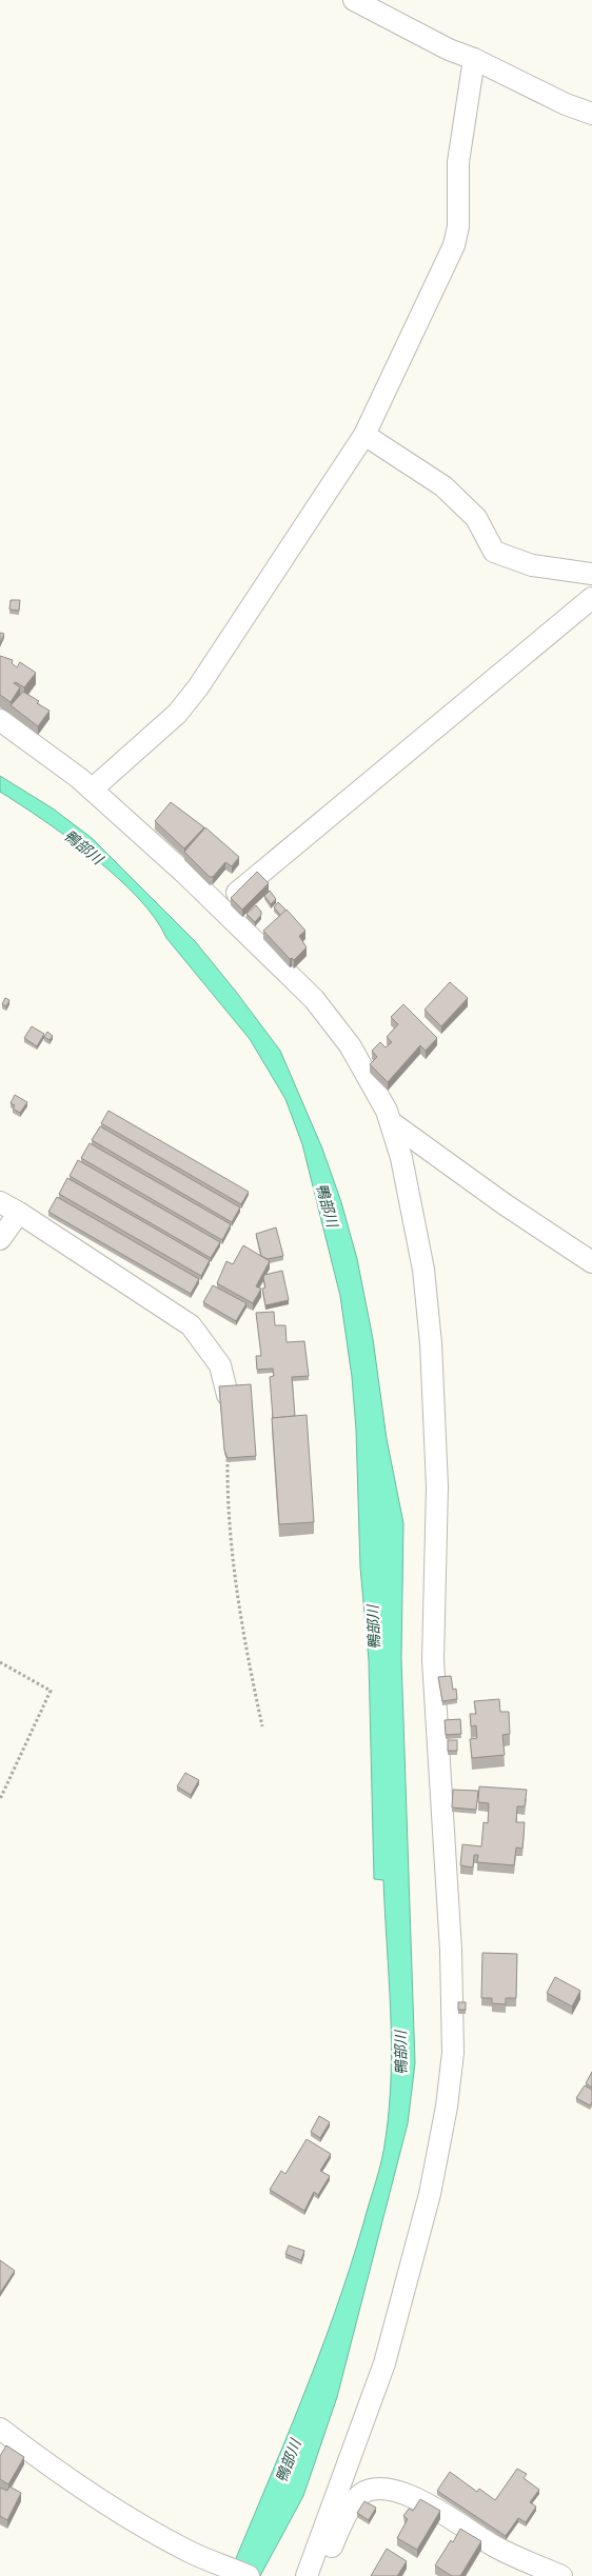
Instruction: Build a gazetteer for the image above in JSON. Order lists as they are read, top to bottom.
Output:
{
  "water": ["鴨部川"]
}
